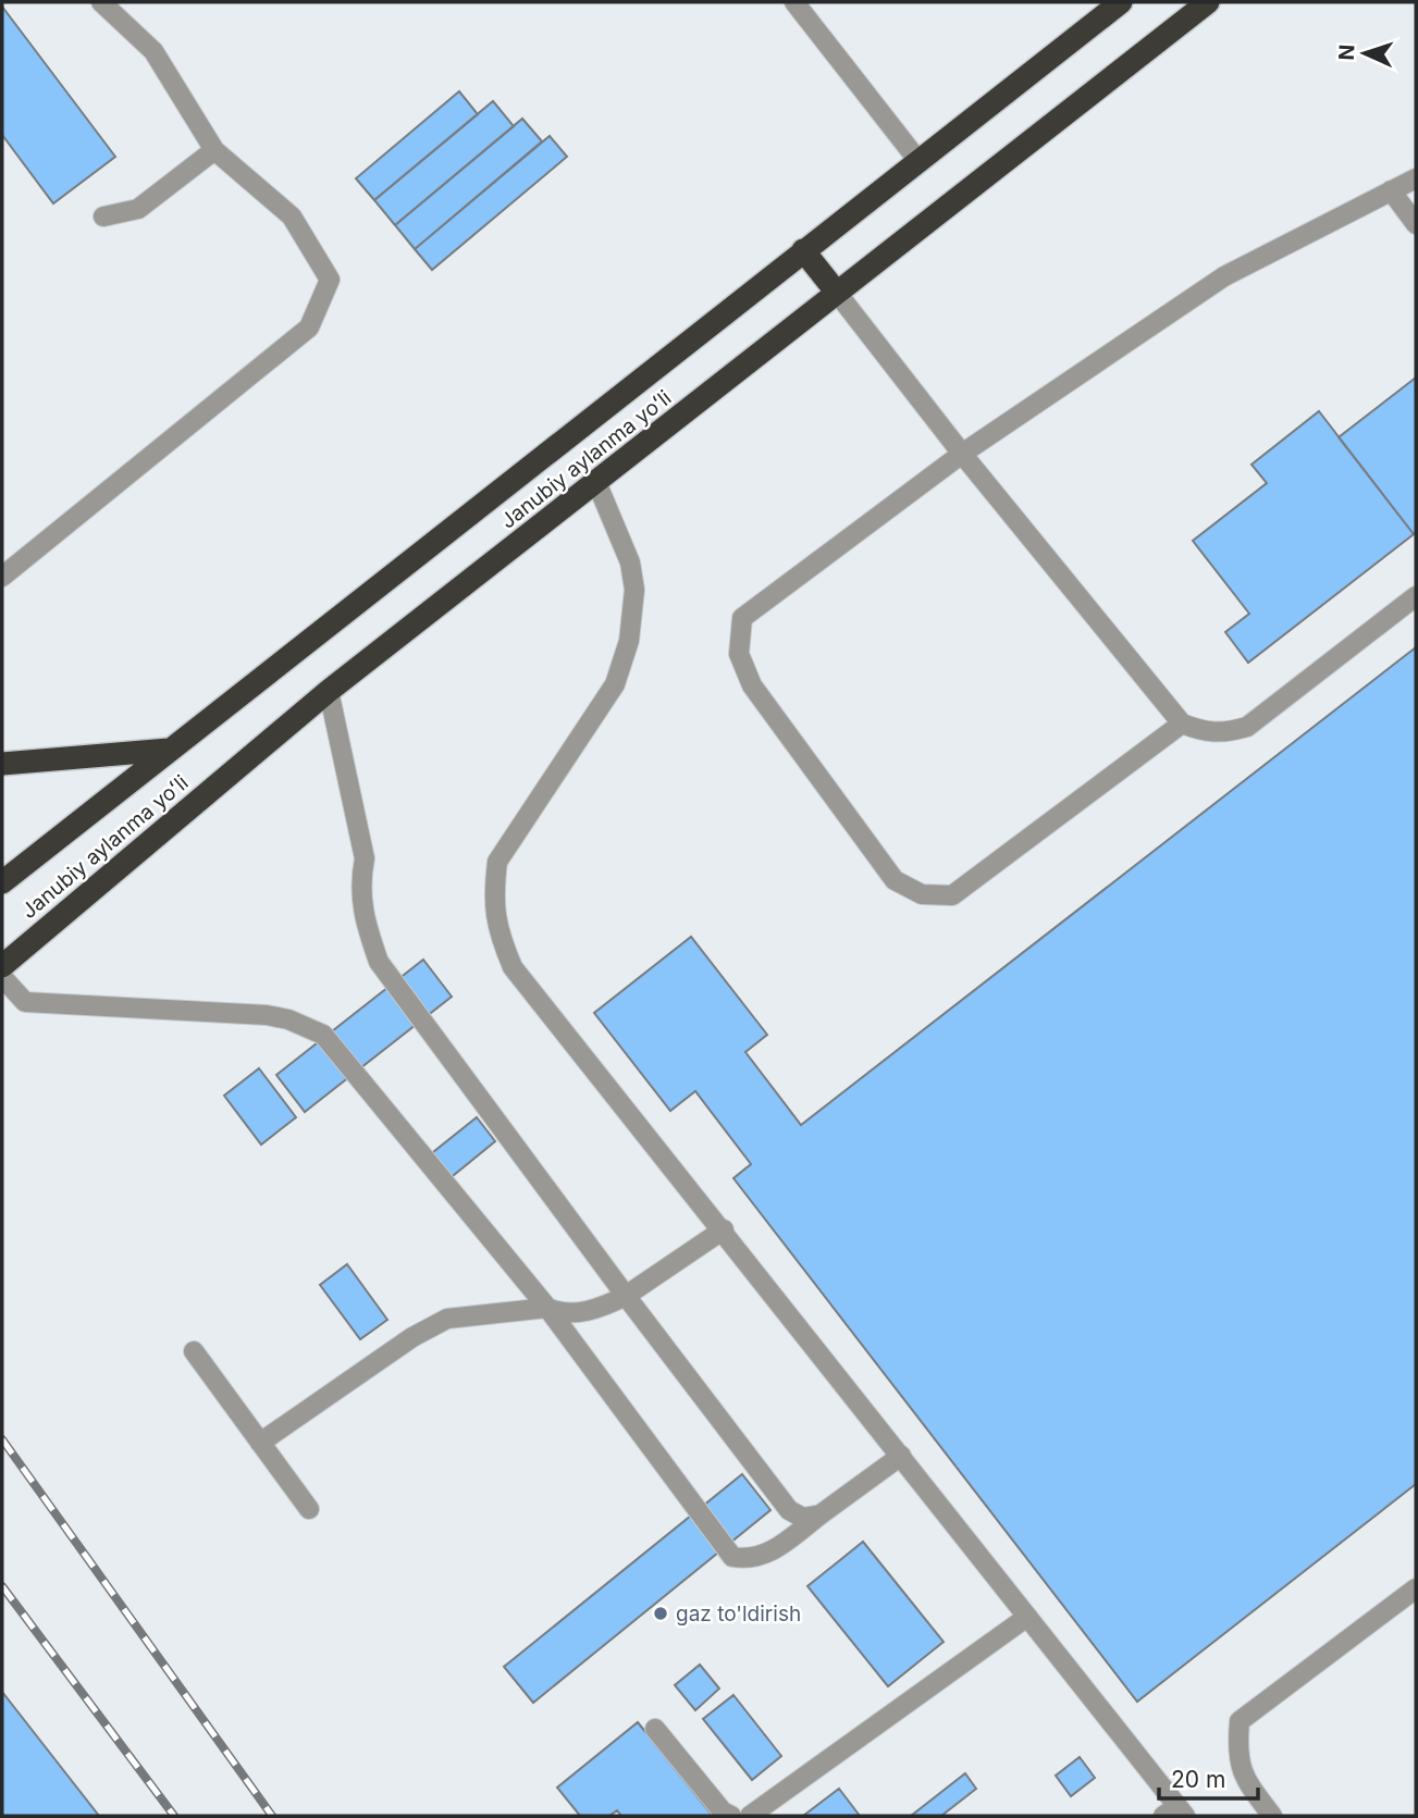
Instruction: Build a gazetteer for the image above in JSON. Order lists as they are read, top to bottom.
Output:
{
  "streets": {
    "highway": ["Janubiy aylanma yoʻli"]
  },
  "places": ["gaz to'ldirish"],
  "scale_bar": "20 m",
  "north": "left"
}
